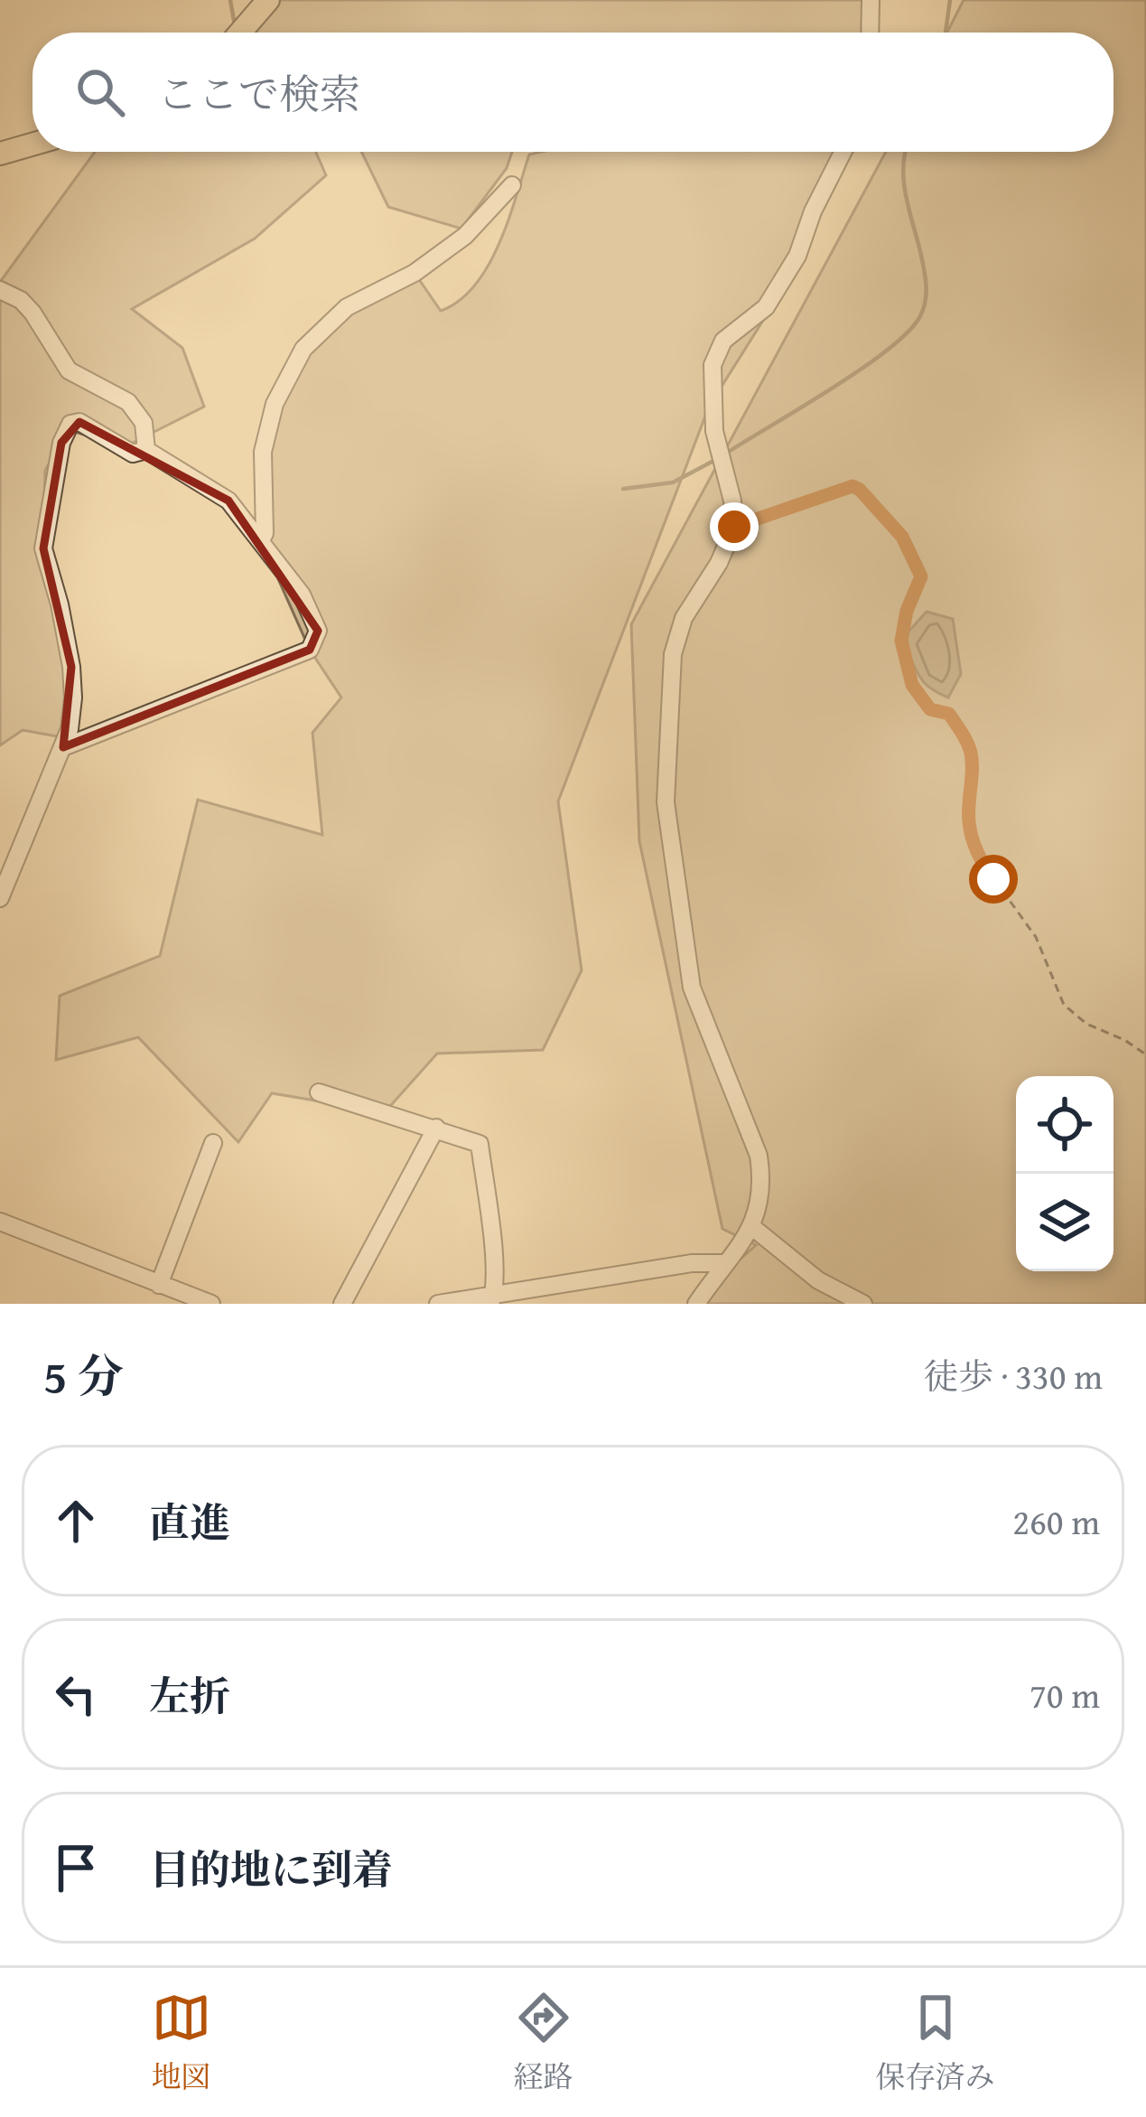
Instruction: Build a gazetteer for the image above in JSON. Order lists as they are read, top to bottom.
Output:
{
  "page": {
    "search": "ここで検索",
    "heading": ["5 分", "徒歩 · 330 m"],
    "list": [
      ["直進", "260 m"],
      ["左折", "70 m"],
      "目的地に到着"
    ],
    "nav": ["地図", "経路", "保存済み"]
  }
}
